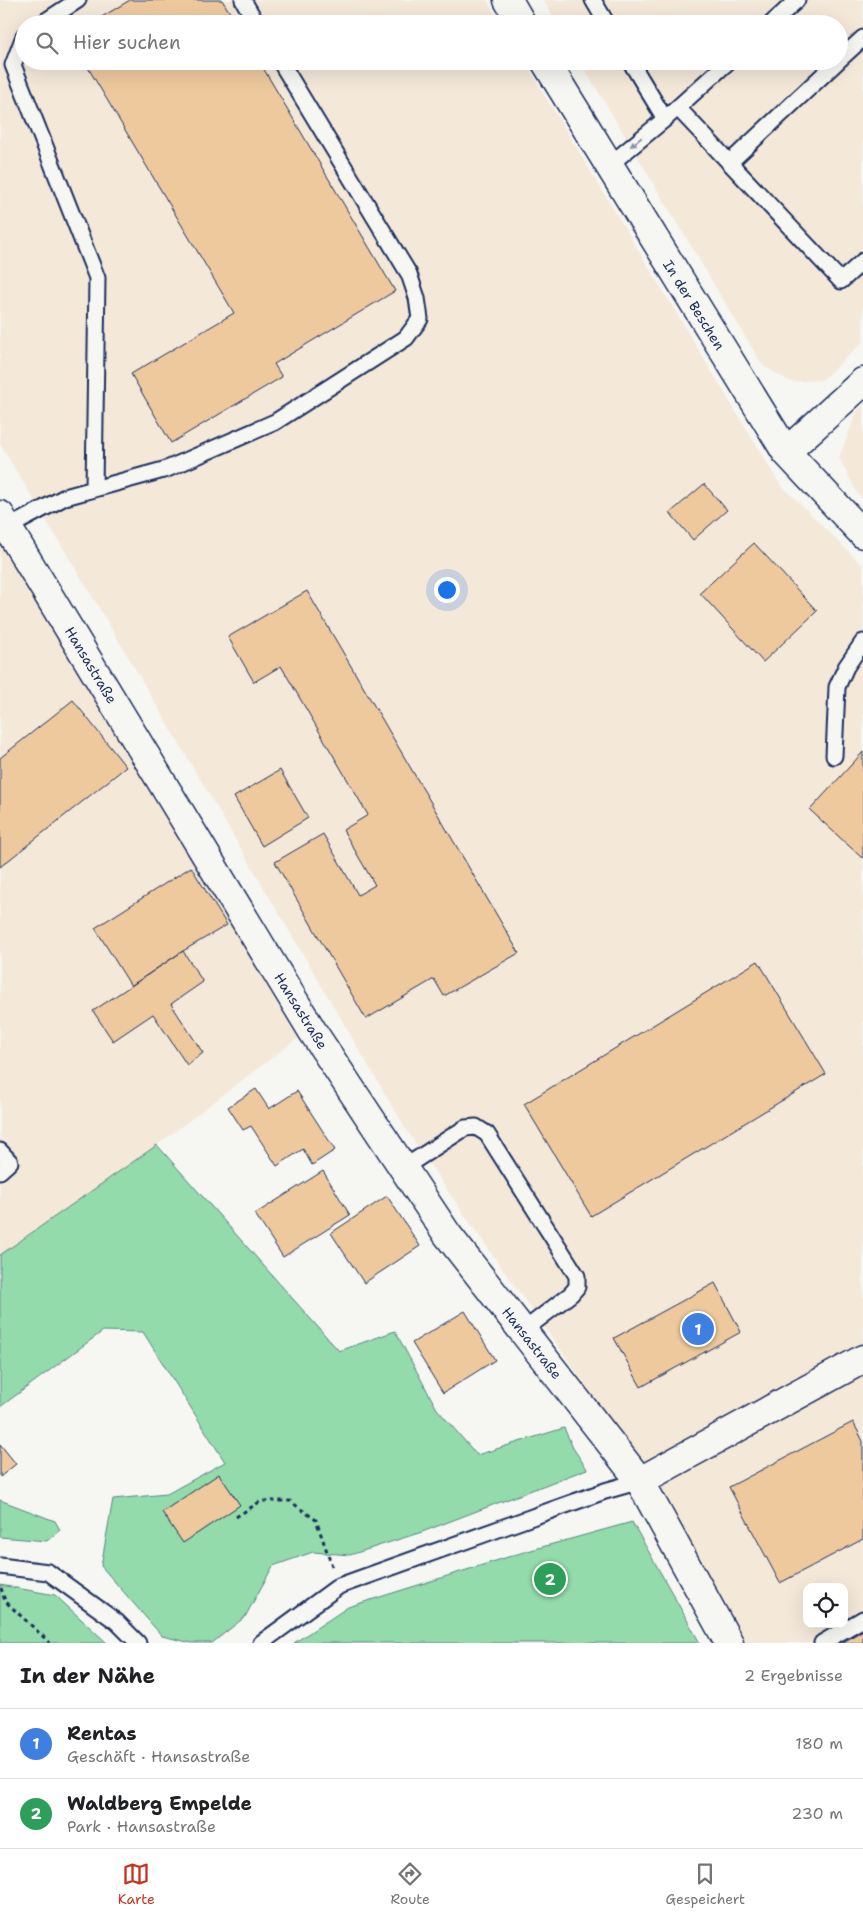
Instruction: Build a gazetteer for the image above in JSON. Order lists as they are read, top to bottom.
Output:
{
  "streets": {
    "street": ["In der Beschen", "Hansastraße"]
  },
  "page": {
    "search": "Hier suchen",
    "pins": ["1", "2"],
    "heading": ["In der Nähe", "2 Ergebnisse"],
    "list": [
      {
        "mark": "1",
        "name": "Rentas",
        "note": "Geschäft · Hansastraße",
        "value": "180 m"
      },
      {
        "mark": "2",
        "name": "Waldberg Empelde",
        "note": "Park · Hansastraße",
        "value": "230 m"
      }
    ],
    "nav": ["Karte", "Route", "Gespeichert"]
  }
}
